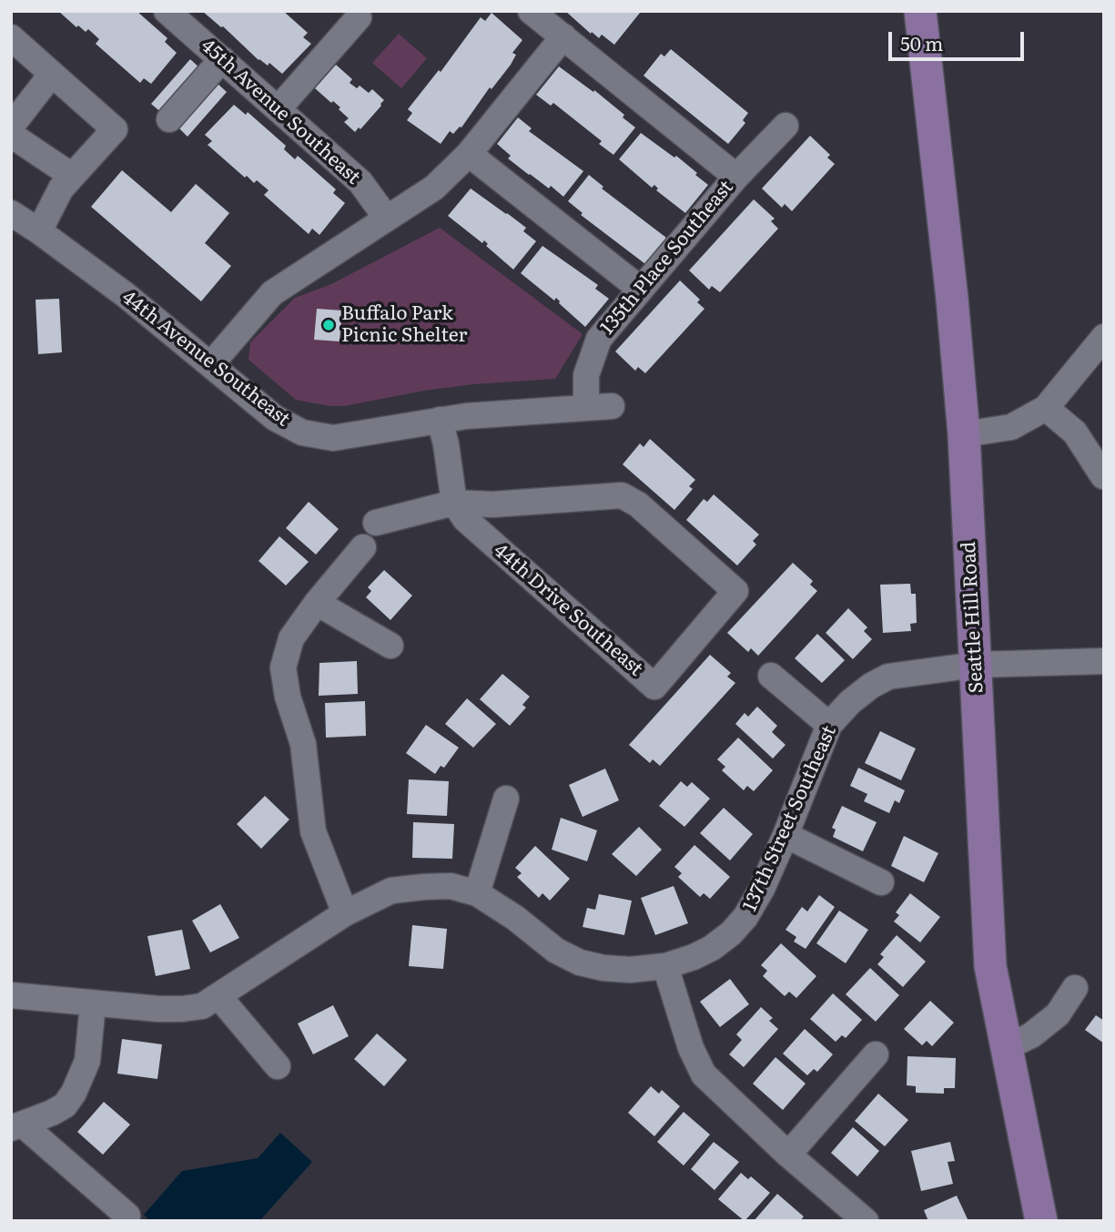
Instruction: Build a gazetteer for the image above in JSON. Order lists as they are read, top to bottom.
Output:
{
  "streets": {
    "main road": ["Seattle Hill Road"],
    "street": [
      "45th Avenue Southeast",
      "135th Place Southeast",
      "44th Avenue Southeast",
      "44th Drive Southeast",
      "137th Street Southeast"
    ]
  },
  "crossings": [
    ["135th Place Southeast", "44th Avenue Southeast"],
    ["Seattle Hill Road", "137th Street Southeast"]
  ],
  "places": ["Buffalo Park Picnic Shelter"],
  "scale_bar": "50 m"
}
